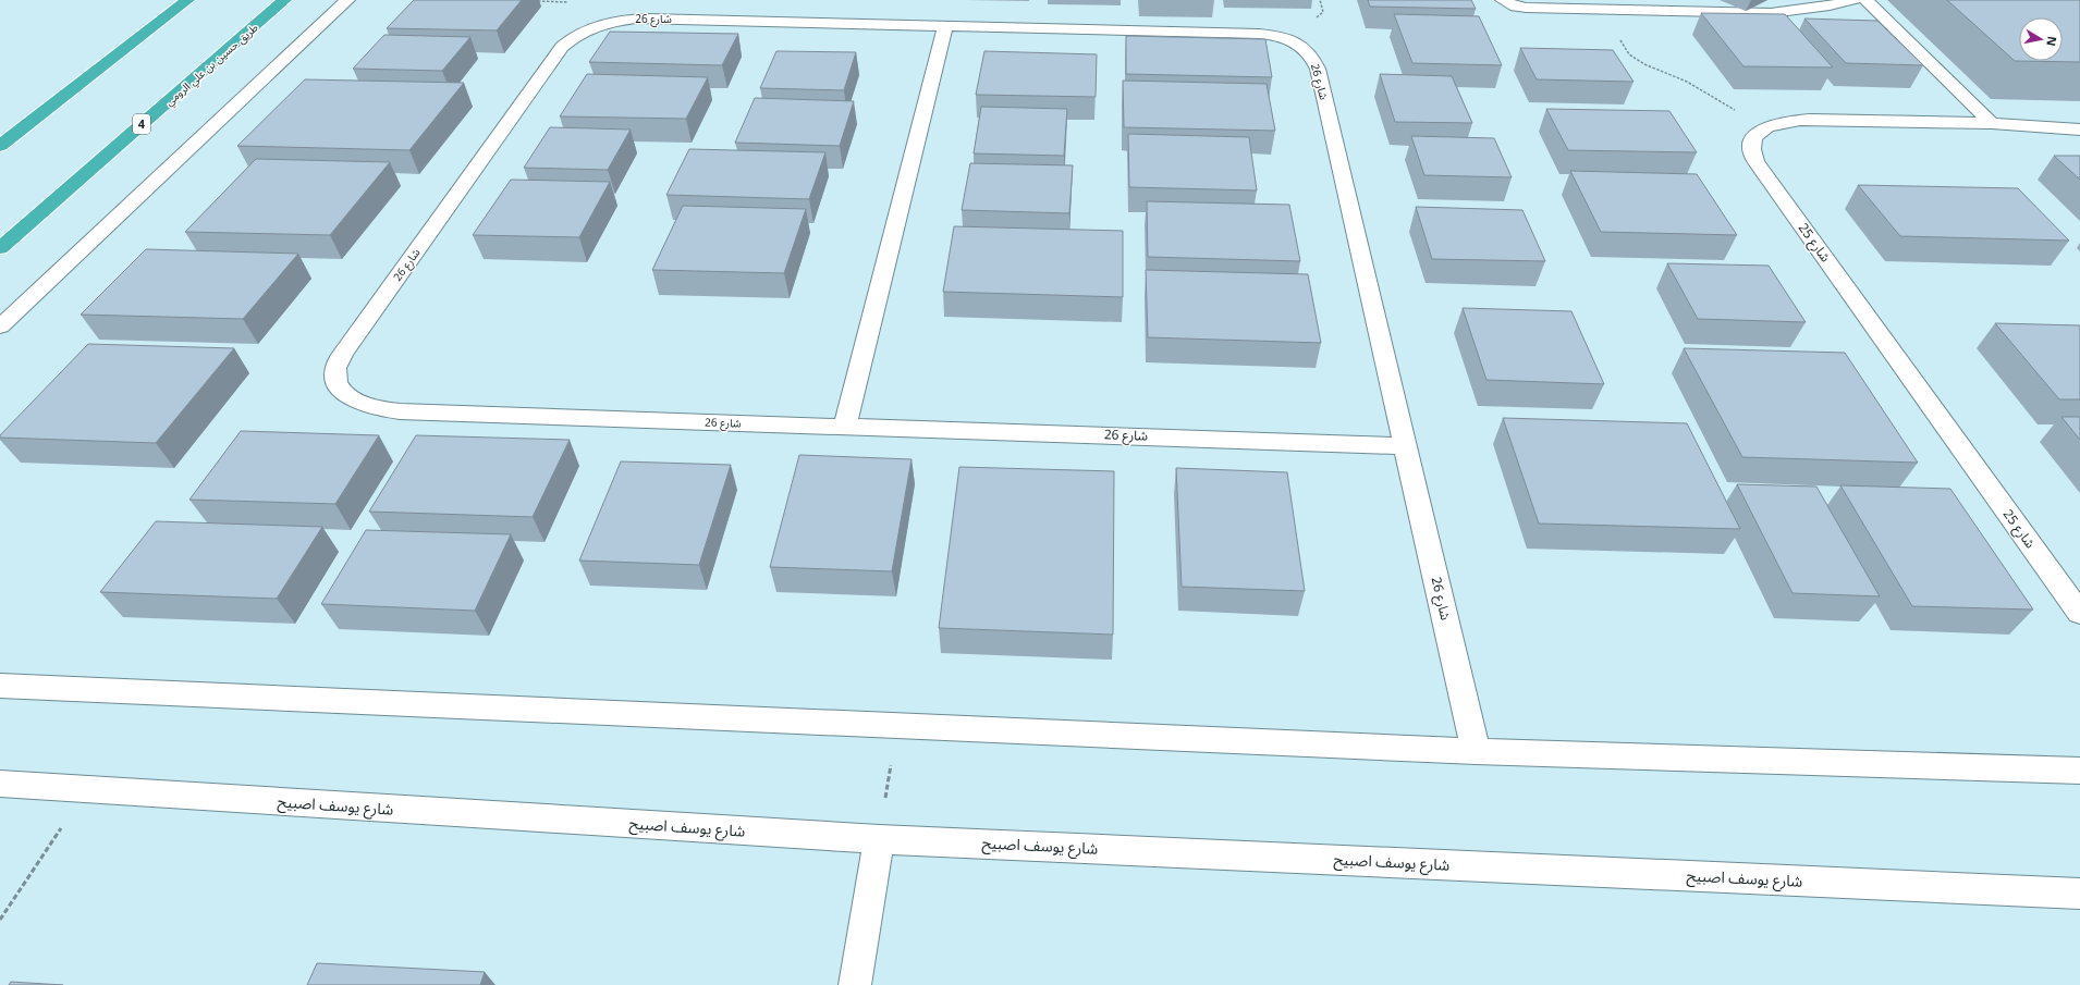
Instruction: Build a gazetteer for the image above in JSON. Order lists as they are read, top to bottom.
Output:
{
  "streets": {
    "highway": ["طريق حسين بن علي الرومي", "4"],
    "street": ["شارع 26", "شارع 25", "شارع يوسف اصبيح"]
  },
  "north": "right"
}
